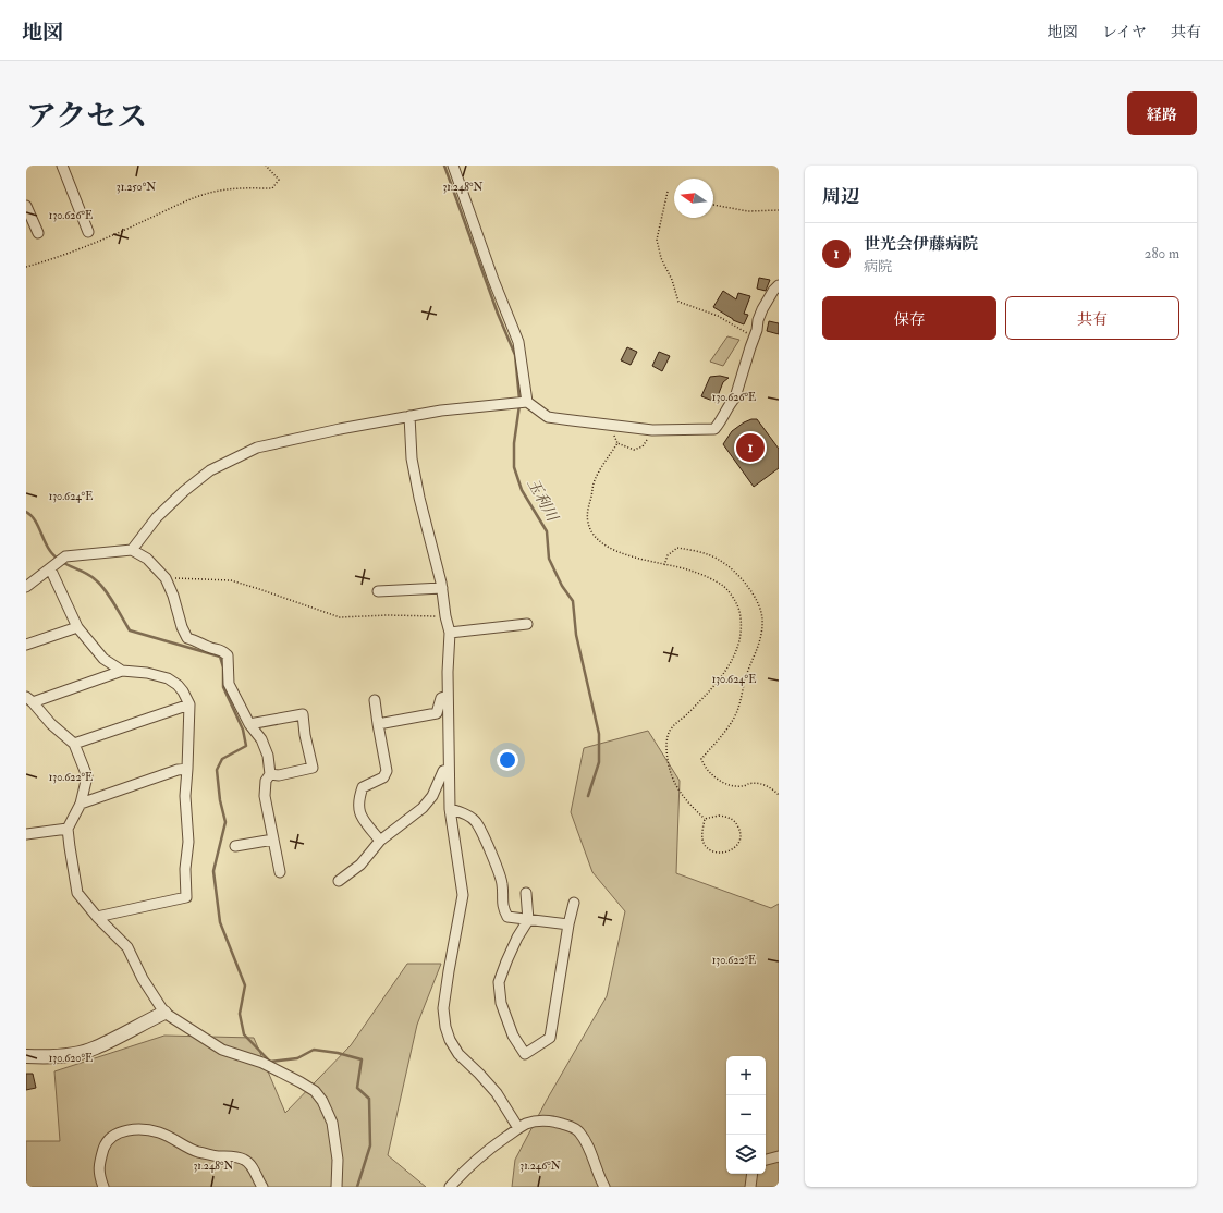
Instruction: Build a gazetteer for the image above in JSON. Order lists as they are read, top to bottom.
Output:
{
  "water": ["玉利川"],
  "north": "left",
  "page": {
    "header": "地図",
    "nav": ["地図", "レイヤ", "共有"],
    "title": "アクセス",
    "buttons": [
      "経路",
      ["保存", "共有"]
    ],
    "heading": "周辺",
    "list": [
      {
        "mark": "1",
        "name": "世光会伊藤病院",
        "note": "病院",
        "value": "280 m"
      }
    ],
    "pins": "1",
    "map_buttons": ["+", "−"]
  },
  "coordinates": [
    "31.250°N",
    "31.248°N",
    "130.626°E",
    "130.624°E",
    "130.622°E",
    "130.620°E",
    "31.246°N"
  ]
}
